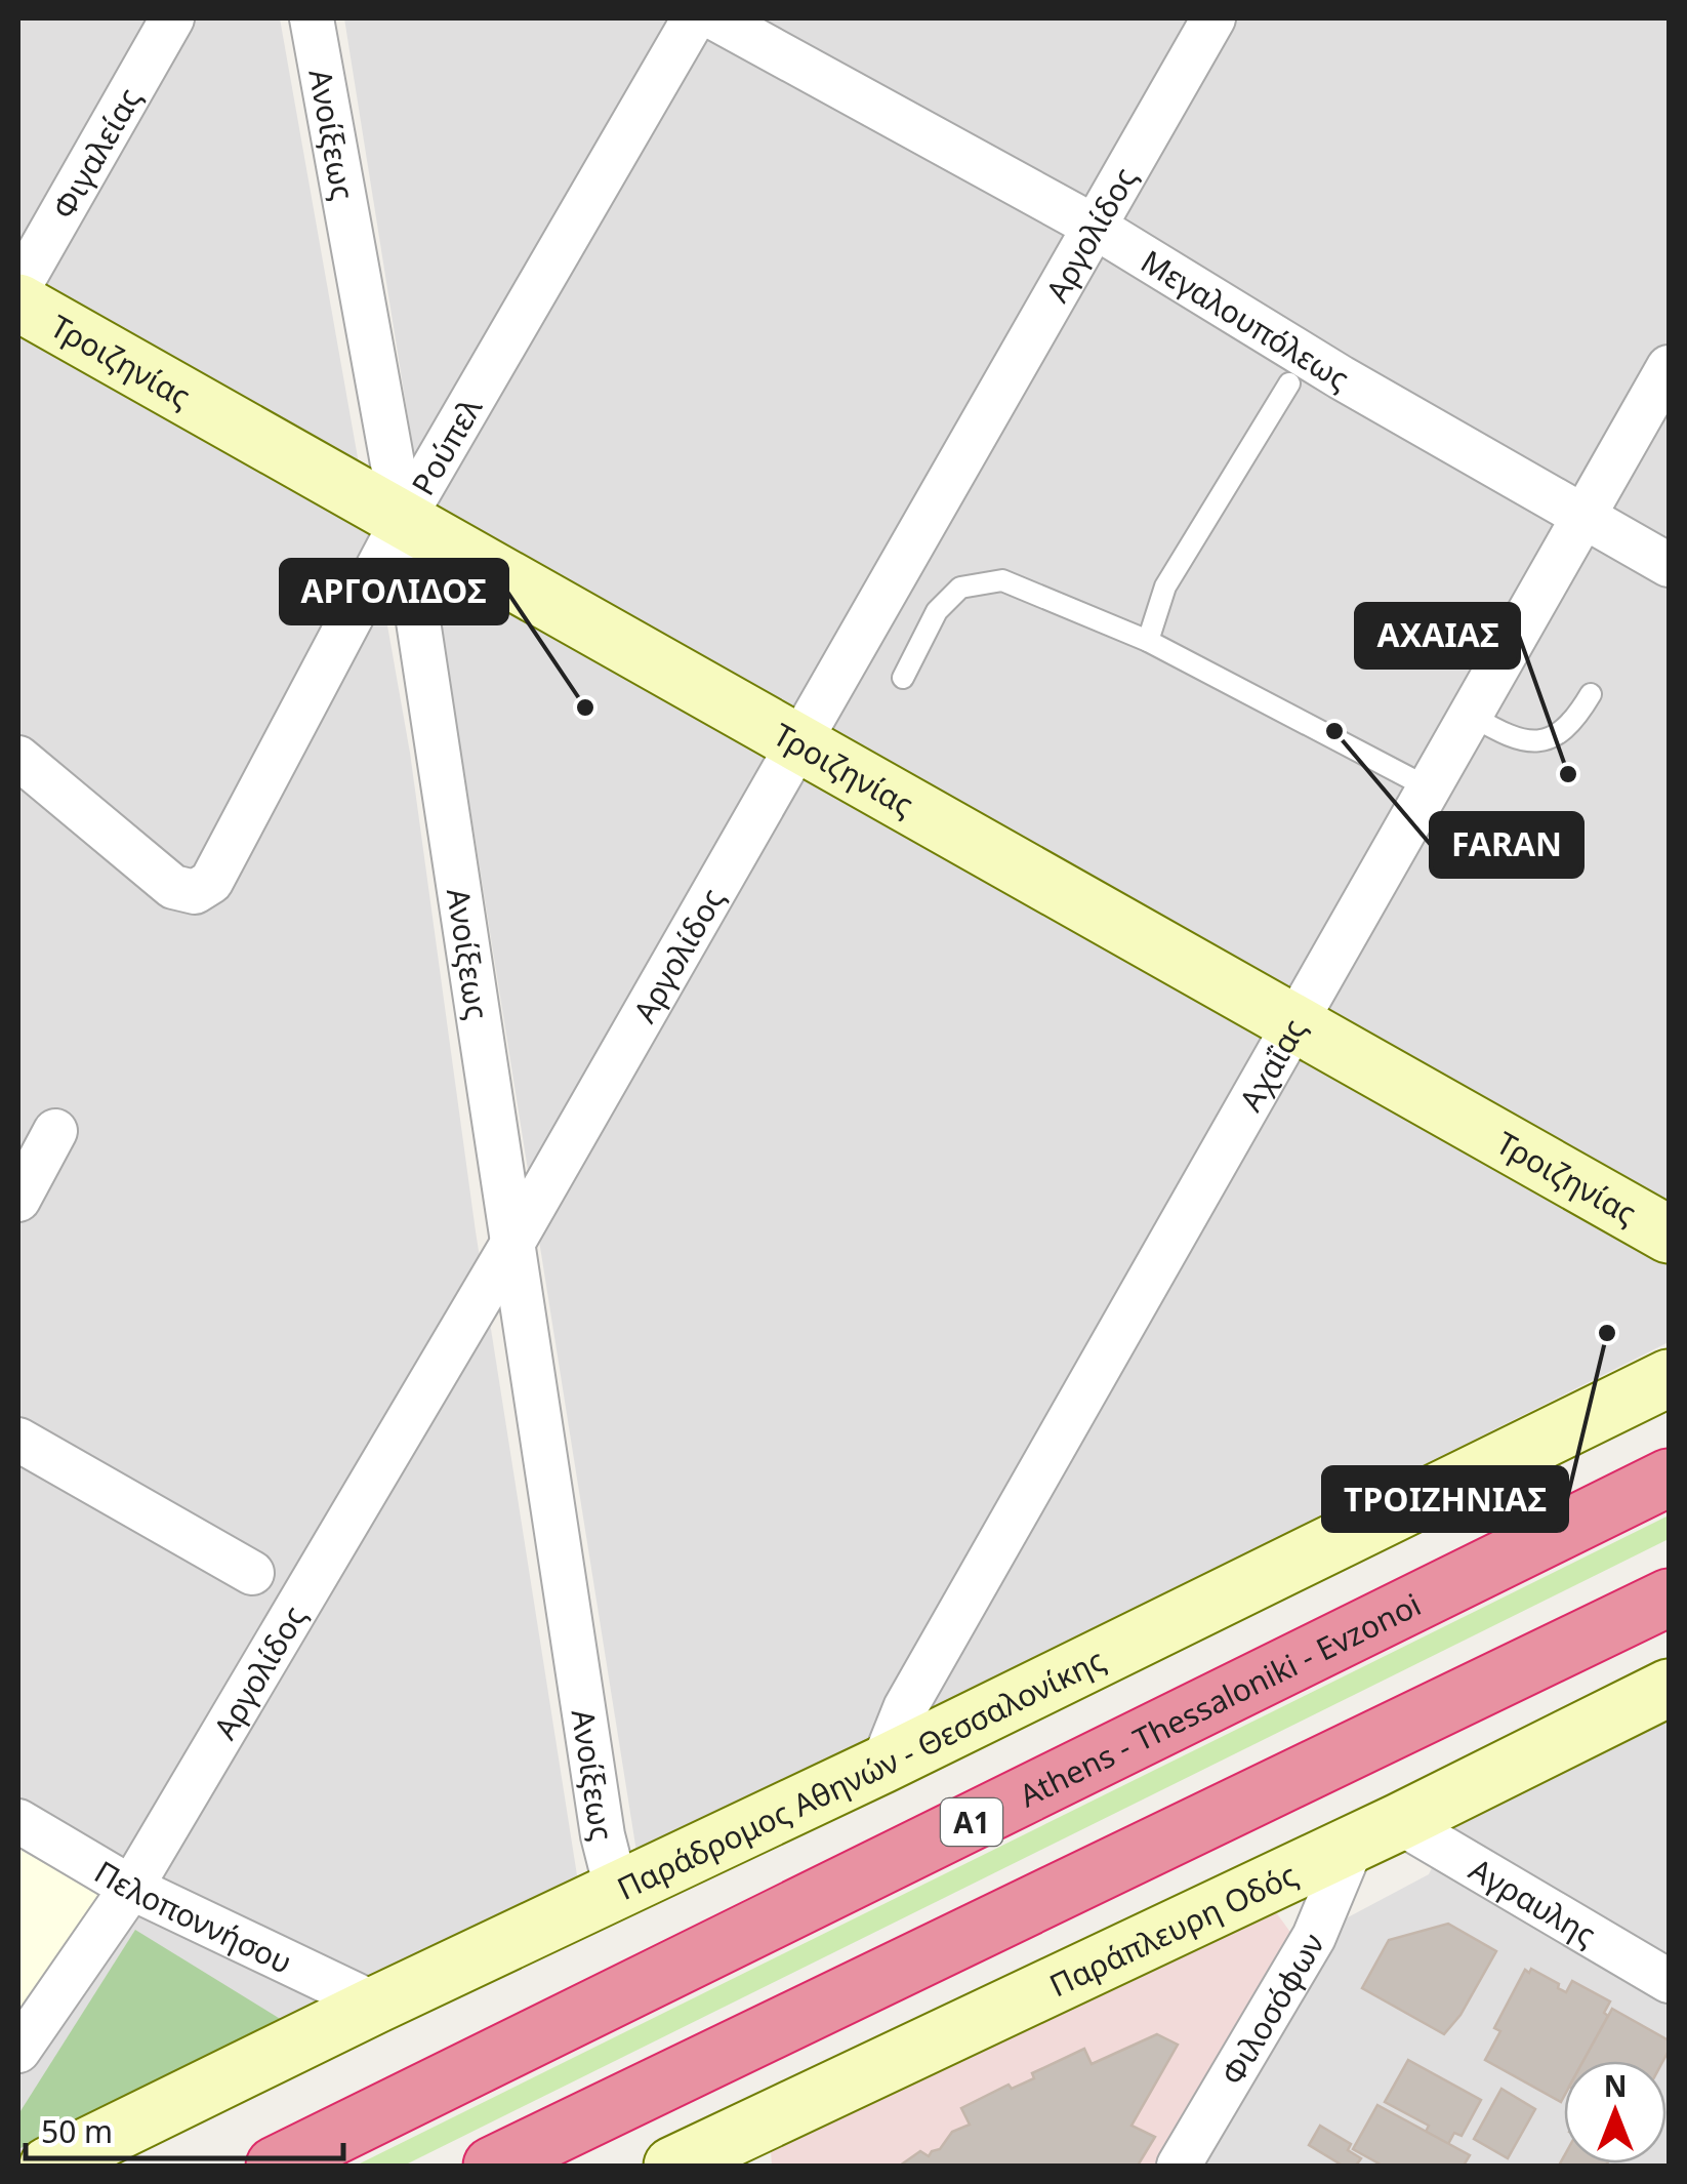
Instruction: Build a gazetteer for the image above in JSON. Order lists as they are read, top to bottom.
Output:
{
  "streets": {
    "highway": ["Athens - Thessaloniki - Evzonoi", "Α1"],
    "main road": ["Τροιζηνίας", "Παράδρομος Αθηνών - Θεσσαλονίκης", "Παράπλευρη Οδός"],
    "street": [
      "Ανοίξεως",
      "Φιγαλείας",
      "Αργολίδος",
      "Μεγαλουπόλεως",
      "Ρούπελ",
      "Αχαΐας",
      "Αγραυλης",
      "Πελοποννήσου",
      "Φιλοσόφων"
    ]
  },
  "crossings": [
    ["Ανοίξεως", "Αργολίδος"],
    ["Ανοίξεως", "Τροιζηνίας"],
    ["Ανοίξεως", "Ρούπελ"],
    ["Ανοίξεως", "Παράδρομος Αθηνών - Θεσσαλονίκης"],
    ["Αργολίδος", "Μεγαλουπόλεως"],
    ["Αργολίδος", "Τροιζηνίας"],
    ["Αργολίδος", "Πελοποννήσου"],
    ["Μεγαλουπόλεως", "Αχαΐας"],
    ["Τροιζηνίας", "Ρούπελ"],
    ["Τροιζηνίας", "Αχαΐας"],
    ["Αχαΐας", "Παράδρομος Αθηνών - Θεσσαλονίκης"],
    ["Παράδρομος Αθηνών - Θεσσαλονίκης", "Πελοποννήσου"],
    ["Αγραυλης", "Παράπλευρη Οδός"],
    ["Αγραυλης", "Φιλοσόφων"],
    ["Παράπλευρη Οδός", "Φιλοσόφων"]
  ],
  "places": [
    "ΑΡΓΟΛΙΔΟΣ",
    "FARAN",
    "AXAΙΑΣ",
    "ΤΡΟΙΖΗΝΙΑΣ"
  ],
  "scale_bar": "50 m",
  "north": "top"
}
